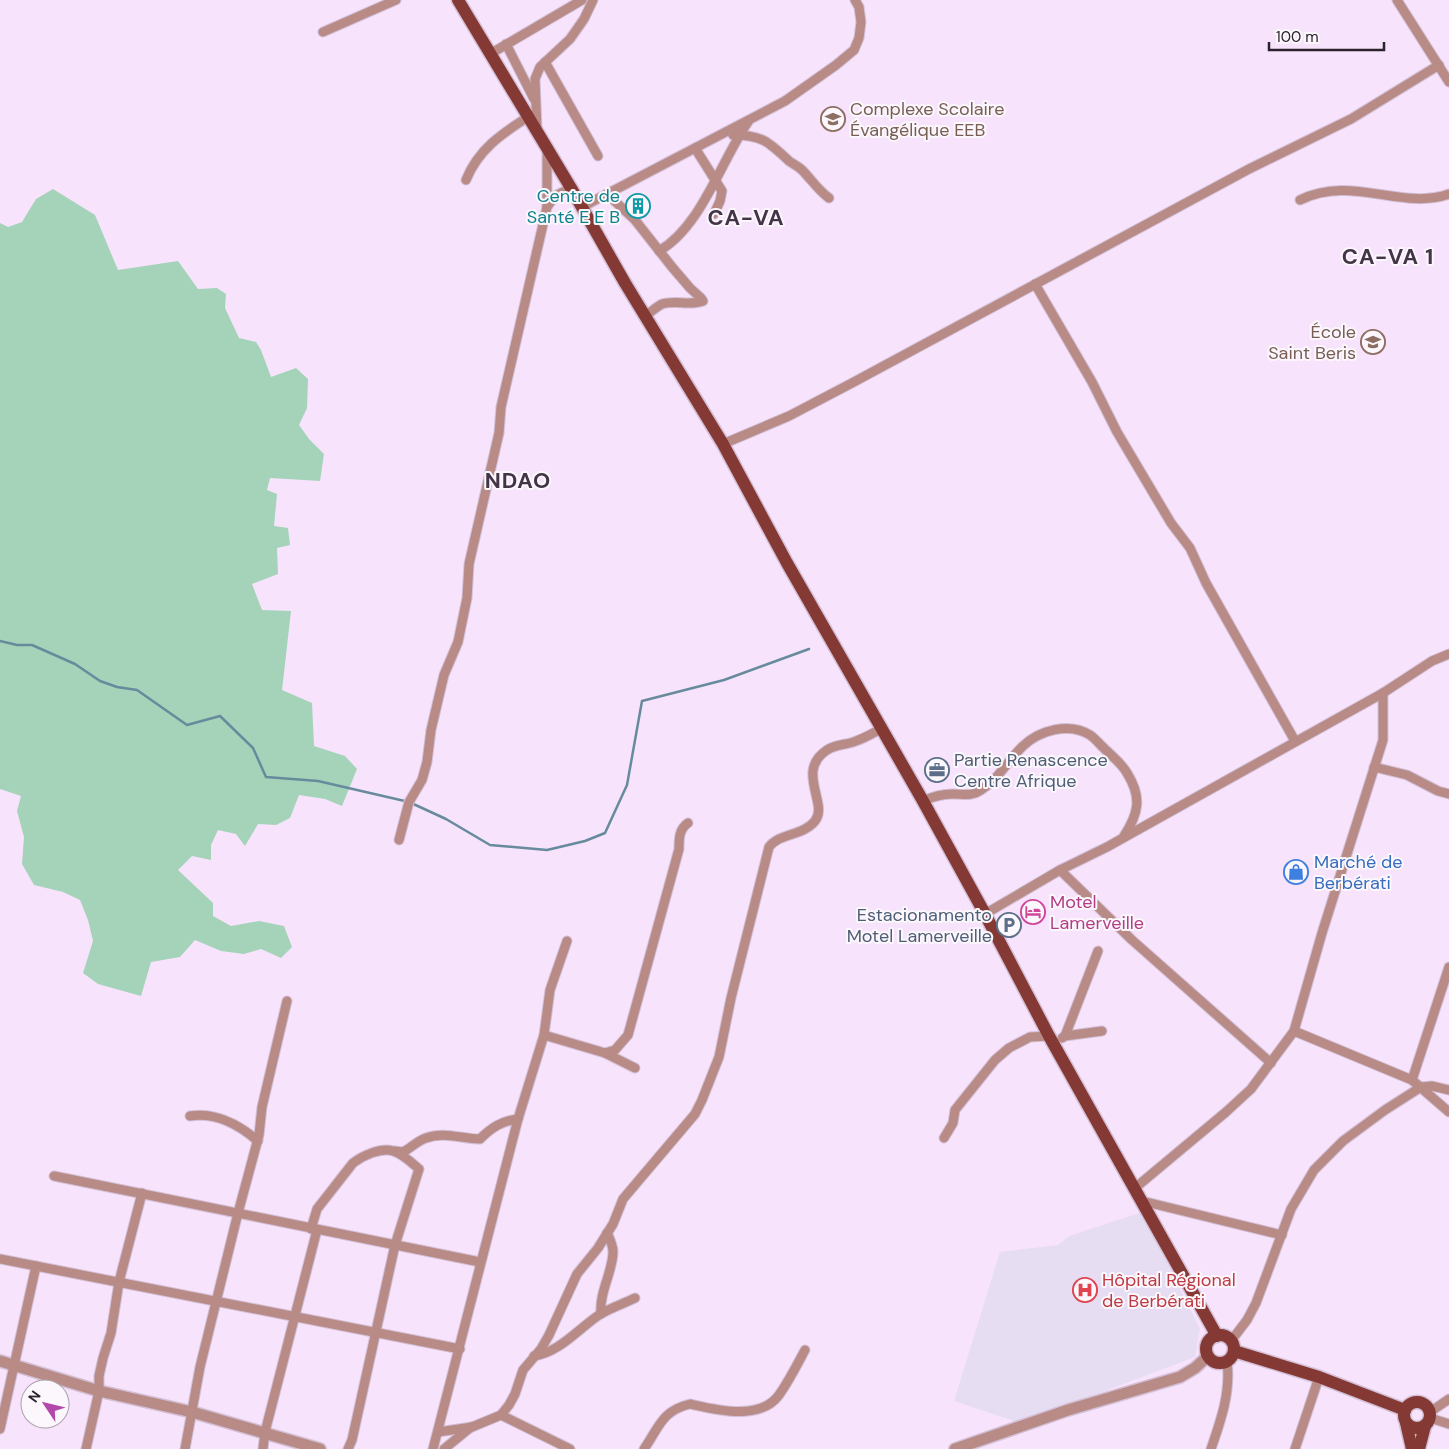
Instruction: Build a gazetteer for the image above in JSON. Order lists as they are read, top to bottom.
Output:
{
  "districts": ["CA-VA", "CA-VA 1", "NDAO"],
  "places": {
    "school or university": ["Complexe Scolaire Évangélique EEB", "École Saint Beris"],
    "building": ["Centre de Santé E E B"],
    "office": ["Partie Renascence Centre Afrique"],
    "shop": ["Marché de Berbérati"],
    "hotel": ["Motel Lamerveille"],
    "parking": ["Estacionamento Motel Lamerveille"],
    "hospital": ["Hôpital Régional de Berbérati"]
  },
  "scale_bar": "100 m",
  "north": "top left"
}
